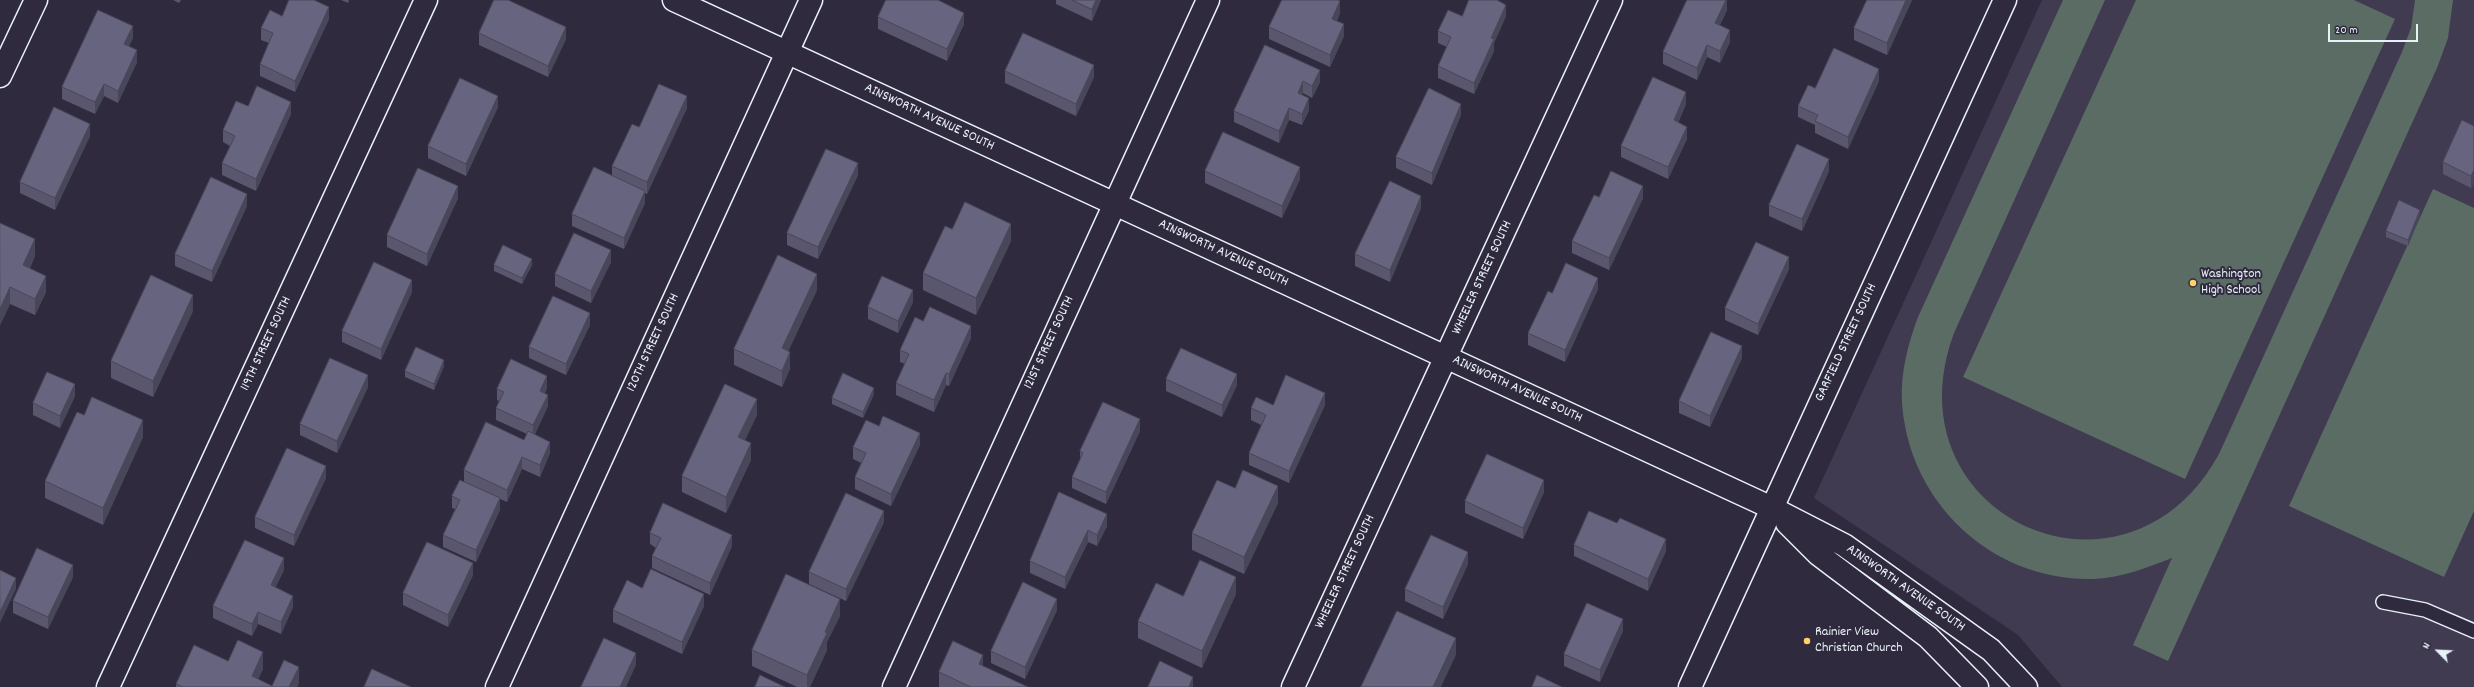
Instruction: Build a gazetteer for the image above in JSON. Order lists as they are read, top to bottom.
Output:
{
  "streets": {
    "street": [
      "AINSWORTH AVENUE SOUTH",
      "WHEELER STREET SOUTH",
      "120TH STREET SOUTH",
      "121ST STREET SOUTH",
      "GARFIELD STREET SOUTH",
      "119TH STREET SOUTH"
    ]
  },
  "crossings": [
    ["AINSWORTH AVENUE SOUTH", "WHEELER STREET SOUTH"],
    ["AINSWORTH AVENUE SOUTH", "120TH STREET SOUTH"],
    ["AINSWORTH AVENUE SOUTH", "121ST STREET SOUTH"],
    ["AINSWORTH AVENUE SOUTH", "GARFIELD STREET SOUTH"]
  ],
  "places": ["Washington High School", "Rainier View Christian Church"],
  "scale_bar": "20 m",
  "north": "top left"
}
